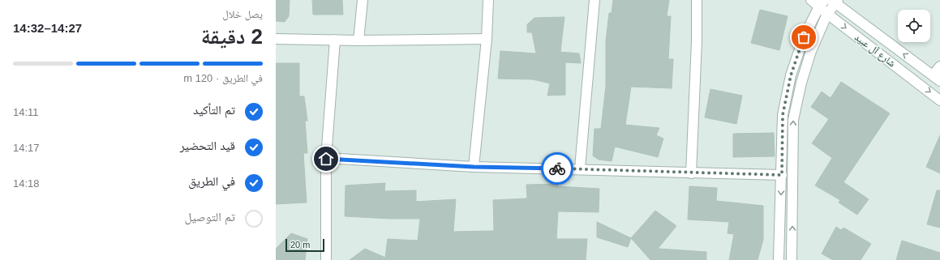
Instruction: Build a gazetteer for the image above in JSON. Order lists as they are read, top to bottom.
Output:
{
  "streets": {
    "street": ["شارع آل عبيد"]
  },
  "scale_bar": "20 m",
  "page": {
    "heading": ["2 دقيقة", "يصل خلال", "14:27–14:32"],
    "bar": "في الطريق · 120 m",
    "list": [
      ["تم التأكيد", "14:11"],
      ["قيد التحضير", "14:17"],
      ["في الطريق", "14:18"],
      "تم التوصيل"
    ],
    "scale": "20 m"
  }
}
